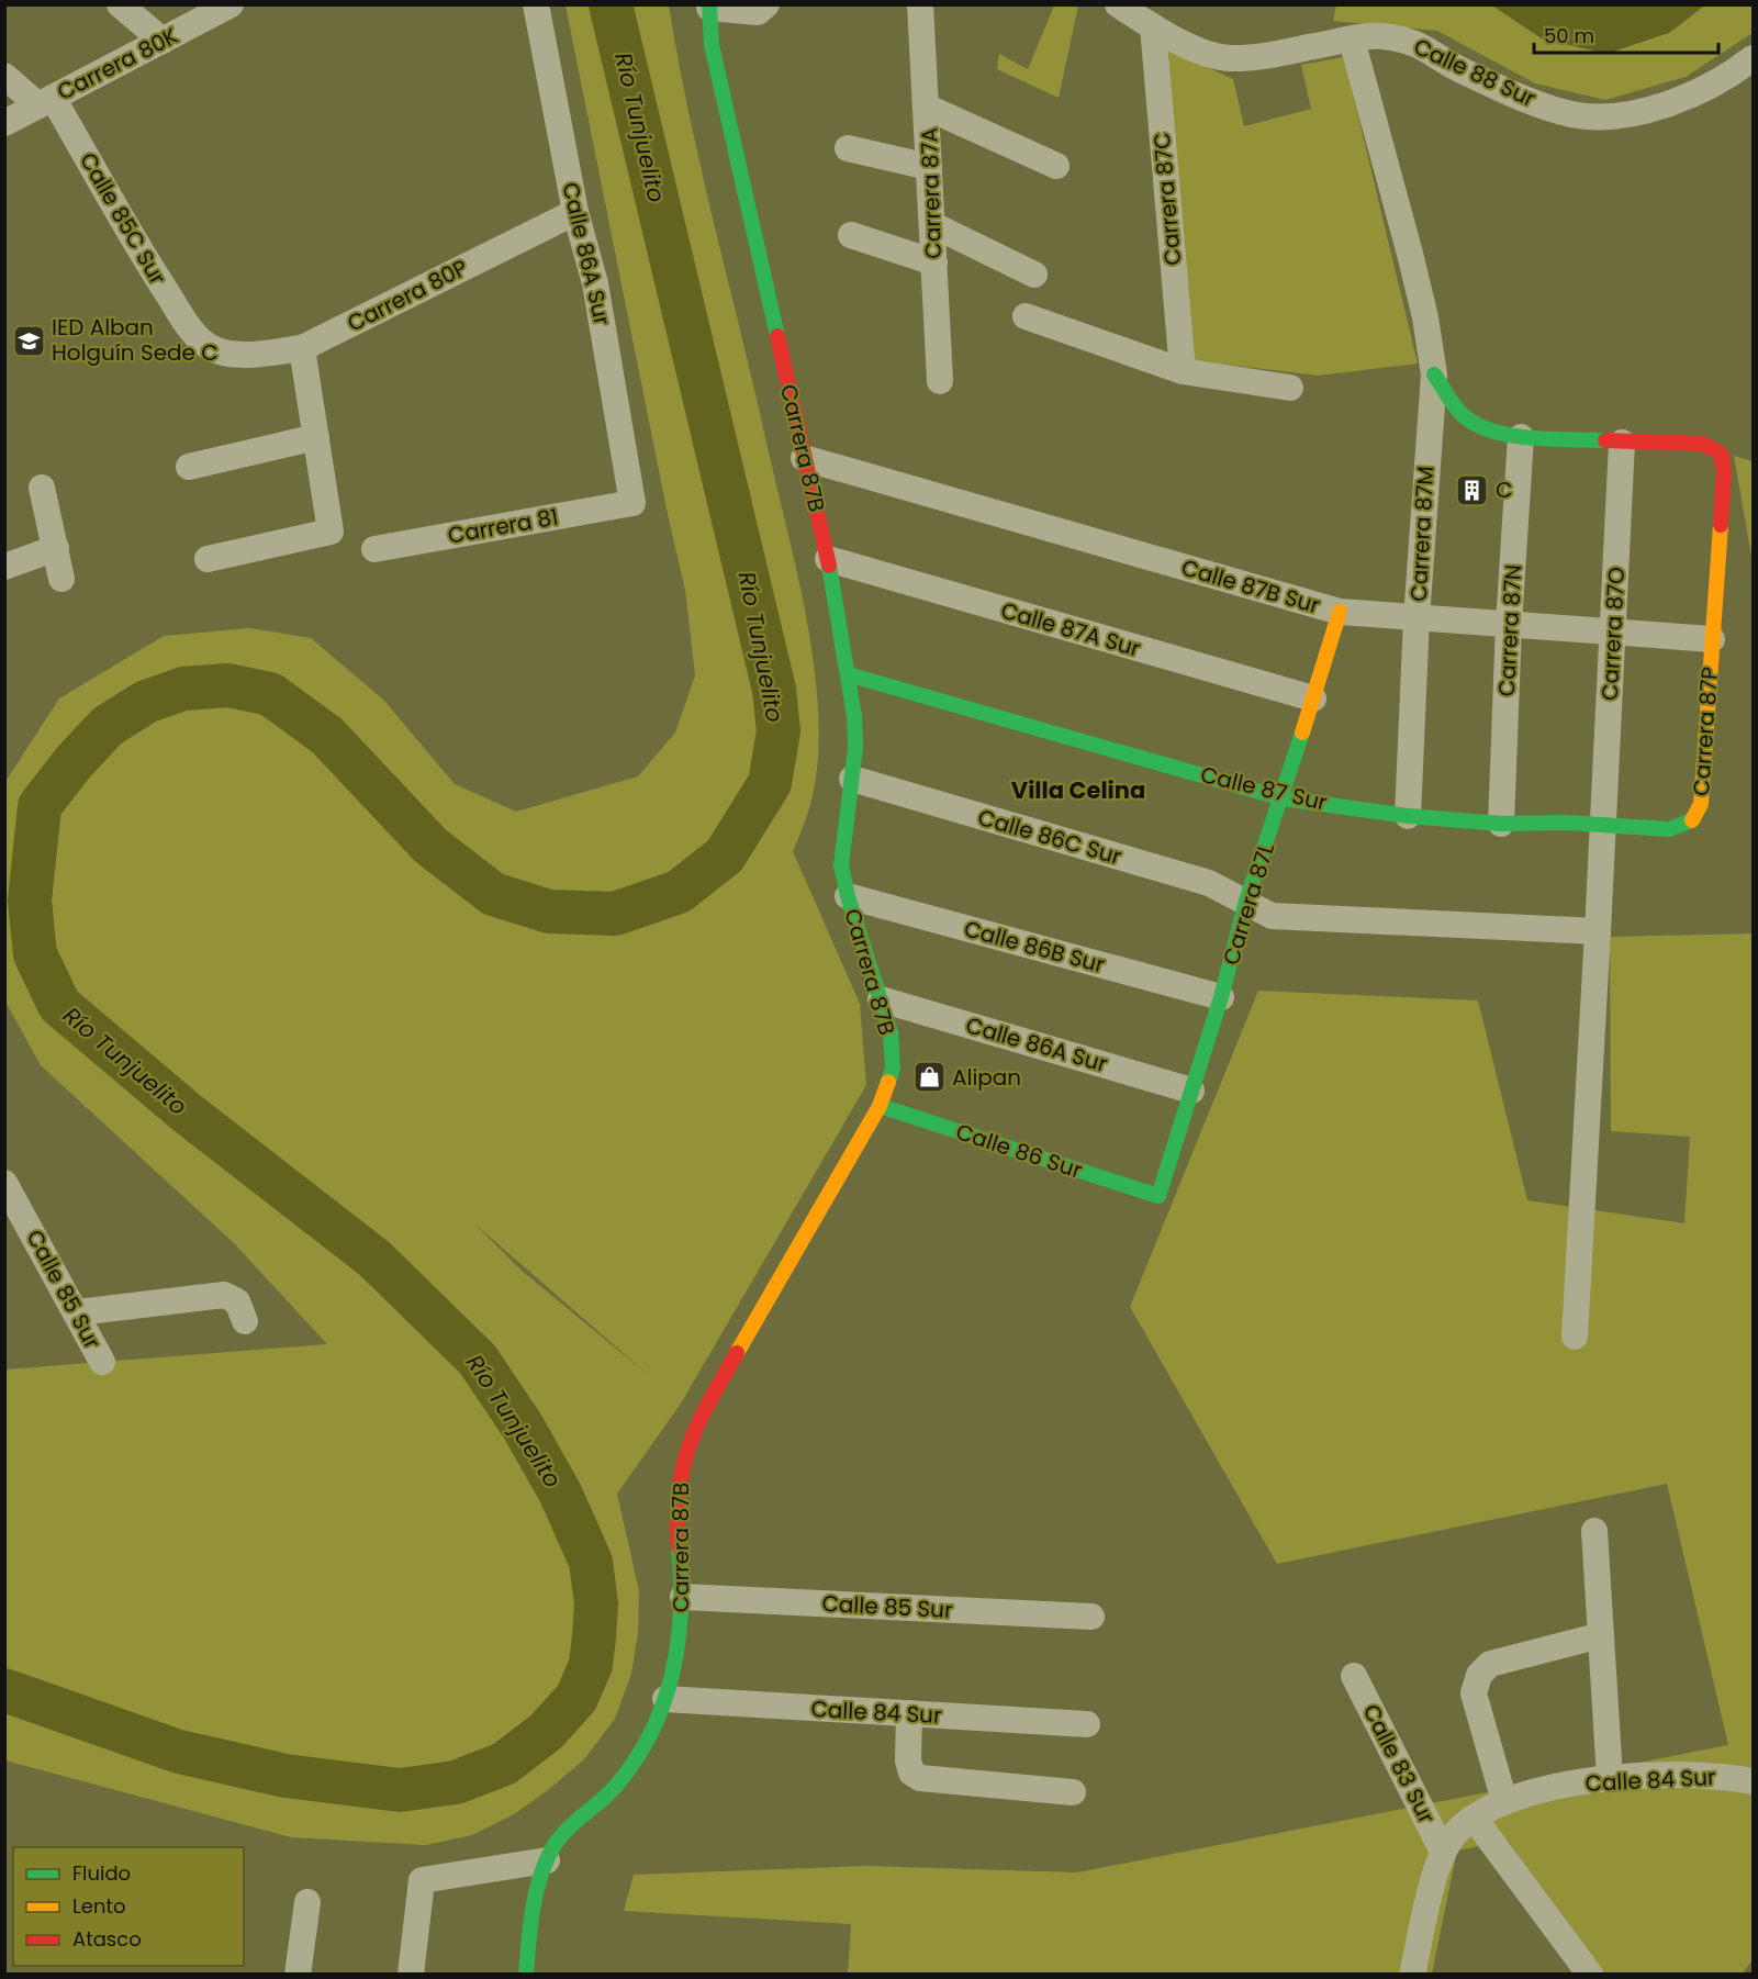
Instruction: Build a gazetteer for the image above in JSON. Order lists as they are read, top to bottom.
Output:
{
  "streets": {
    "street": [
      "Carrera 80K",
      "Calle 88 Sur",
      "Carrera 87A",
      "Carrera 87C",
      "Calle 85C Sur",
      "Calle 86A Sur",
      "Carrera 80P",
      "Carrera 87B",
      "Carrera 81",
      "Carrera 87M",
      "Calle 87B Sur",
      "Calle 87A Sur",
      "Carrera 87N",
      "Carrera 87O",
      "Carrera 87P",
      "Calle 87 Sur",
      "Calle 86C Sur",
      "Carrera 87L",
      "Calle 86B Sur",
      "Calle 86 Sur",
      "Calle 85 Sur",
      "Calle 84 Sur",
      "Calle 83 Sur"
    ]
  },
  "crossings": [
    ["Carrera 80K", "Calle 85C Sur"],
    ["Calle 88 Sur", "Carrera 87C"],
    ["Calle 88 Sur", "Carrera 87M"],
    ["Calle 85C Sur", "Carrera 80P"],
    ["Calle 86A Sur", "Carrera 80P"],
    ["Calle 86A Sur", "Carrera 87B"],
    ["Calle 86A Sur", "Carrera 81"],
    ["Calle 86A Sur", "Carrera 87L"],
    ["Carrera 87B", "Calle 87B Sur"],
    ["Carrera 87B", "Calle 87A Sur"],
    ["Carrera 87B", "Calle 87 Sur"],
    ["Carrera 87B", "Calle 86C Sur"],
    ["Carrera 87B", "Calle 86B Sur"],
    ["Carrera 87B", "Calle 86 Sur"],
    ["Carrera 87B", "Calle 85 Sur"],
    ["Carrera 87B", "Calle 84 Sur"],
    ["Carrera 87M", "Calle 87B Sur"],
    ["Carrera 87M", "Carrera 87P"],
    ["Carrera 87M", "Calle 87 Sur"],
    ["Calle 87B Sur", "Carrera 87N"],
    ["Calle 87B Sur", "Carrera 87O"],
    ["Calle 87B Sur", "Carrera 87P"],
    ["Calle 87B Sur", "Carrera 87L"],
    ["Calle 87A Sur", "Carrera 87L"],
    ["Carrera 87N", "Carrera 87P"],
    ["Carrera 87N", "Calle 87 Sur"],
    ["Carrera 87O", "Carrera 87P"],
    ["Carrera 87O", "Calle 87 Sur"],
    ["Carrera 87O", "Calle 86C Sur"],
    ["Carrera 87P", "Calle 87 Sur"],
    ["Calle 87 Sur", "Carrera 87L"],
    ["Calle 86C Sur", "Carrera 87L"],
    ["Carrera 87L", "Calle 86B Sur"],
    ["Carrera 87L", "Calle 86 Sur"],
    ["Calle 84 Sur", "Calle 83 Sur"]
  ],
  "districts": ["Villa Celina"],
  "water": ["Río Tunjuelito"],
  "places": {
    "school or university": ["IED Alban Holguín Sede C"],
    "building": ["C"],
    "shop": ["Alipan"]
  },
  "legend": ["Fluido", "Lento", "Atasco"],
  "scale_bar": "50 m"
}
